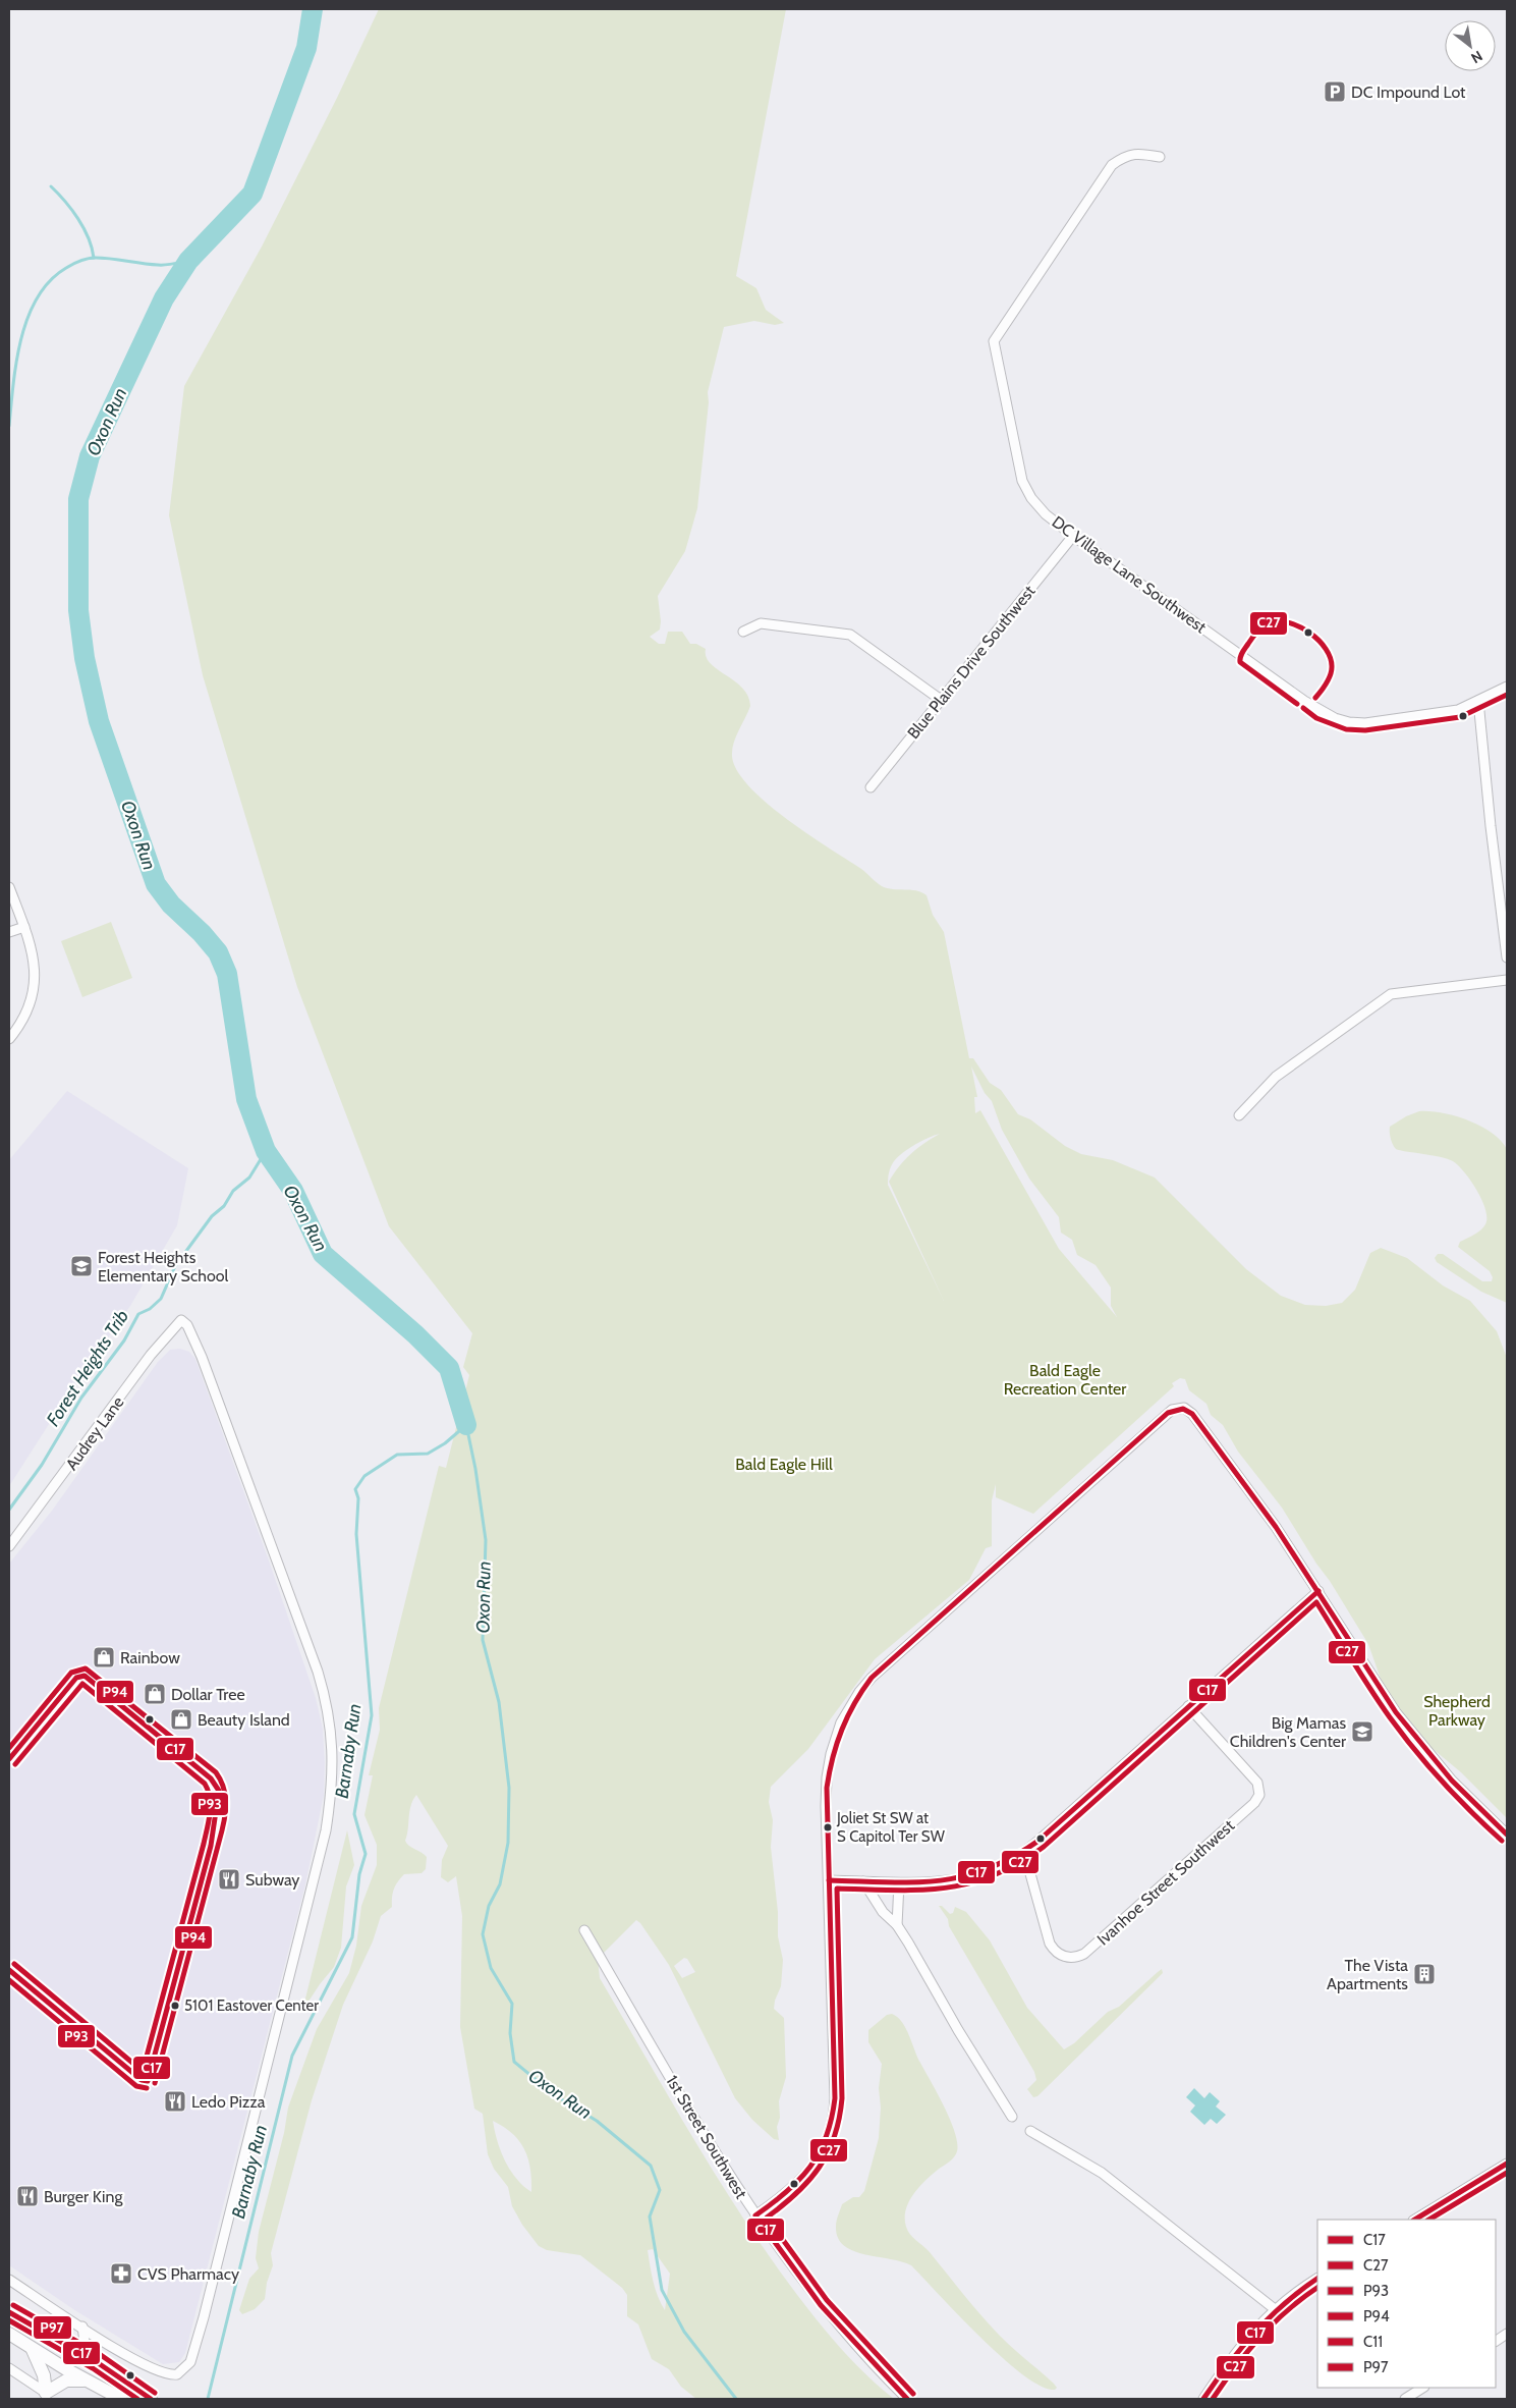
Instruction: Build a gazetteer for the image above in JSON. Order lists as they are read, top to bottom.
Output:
{
  "streets": {
    "street": [
      "DC Village Lane Southwest",
      "Blue Plains Drive Southwest",
      "Audrey Lane",
      "Ivanhoe Street Southwest",
      "1st Street Southwest"
    ]
  },
  "crossings": [
    ["DC Village Lane Southwest", "Blue Plains Drive Southwest"]
  ],
  "water": ["Oxon Run", "Forest Heights Trib", "Barnaby Run"],
  "parks": ["Bald Eagle Recreation Center", "Bald Eagle Hill", "Shepherd Parkway"],
  "places": {
    "parking": ["DC Impound Lot"],
    "school or university": ["Forest Heights Elementary School", "Big Mamas Children's Center"],
    "shop": ["Rainbow", "Dollar Tree", "Beauty Island"],
    "other": ["Joliet St SW at S Capitol Ter SW", "5101 Eastover Center"],
    "restaurant": ["Subway", "Ledo Pizza", "Burger King"],
    "building": ["The Vista Apartments"],
    "pharmacy": ["CVS Pharmacy"]
  },
  "lines": [
    "transit line C27",
    "transit line C17",
    "transit line P94",
    "transit line P93",
    "transit line P97",
    "transit line C11"
  ],
  "legend": [
    "C17",
    "C27",
    "P93",
    "P94",
    "C11",
    "P97"
  ],
  "north": "bottom right"
}
